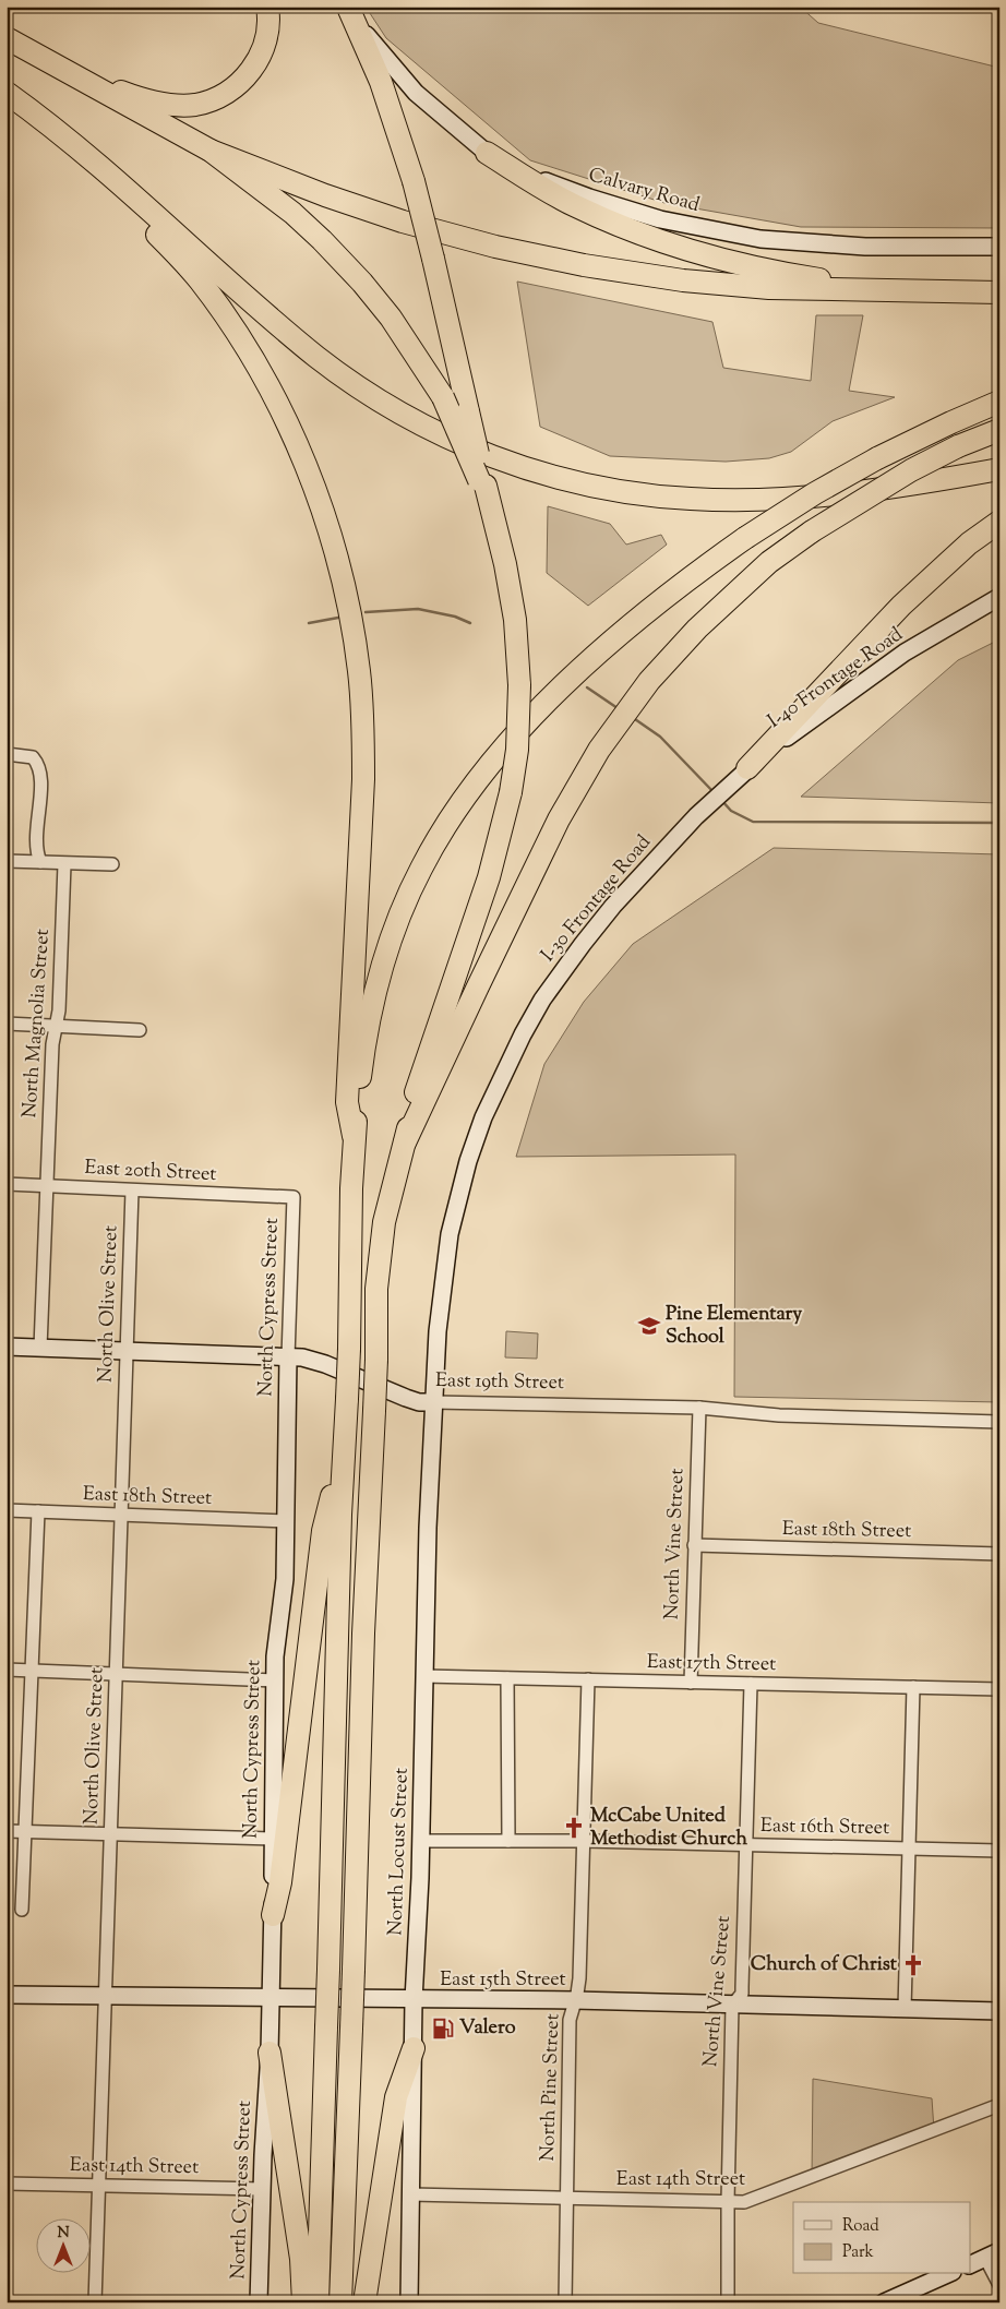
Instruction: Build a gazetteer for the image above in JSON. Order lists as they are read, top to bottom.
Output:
{
  "streets": {
    "main road": [
      "Calvary Road",
      "I-40 Frontage Road",
      "I-30 Frontage Road",
      "North Cypress Street",
      "East 19th Street",
      "North Locust Street",
      "East 15th Street"
    ],
    "street": [
      "North Magnolia Street",
      "East 20th Street",
      "North Olive Street",
      "East 18th Street",
      "North Vine Street",
      "East 17th Street",
      "East 16th Street",
      "North Pine Street",
      "East 14th Street"
    ]
  },
  "crossings": [
    ["I-40 Frontage Road", "I-30 Frontage Road"],
    ["I-30 Frontage Road", "East 19th Street"],
    ["I-30 Frontage Road", "North Locust Street"],
    ["North Magnolia Street", "East 20th Street"],
    ["North Magnolia Street", "East 19th Street"],
    ["East 20th Street", "North Olive Street"],
    ["East 20th Street", "North Cypress Street"],
    ["North Olive Street", "East 19th Street"],
    ["North Olive Street", "East 18th Street"],
    ["North Olive Street", "East 15th Street"],
    ["North Olive Street", "East 14th Street"],
    ["North Cypress Street", "East 19th Street"],
    ["North Cypress Street", "East 18th Street"],
    ["North Cypress Street", "East 15th Street"],
    ["North Cypress Street", "East 14th Street"],
    ["East 19th Street", "North Vine Street"],
    ["East 19th Street", "North Locust Street"],
    ["East 18th Street", "North Vine Street"],
    ["North Vine Street", "East 17th Street"],
    ["North Vine Street", "East 16th Street"],
    ["North Vine Street", "East 15th Street"],
    ["North Vine Street", "East 14th Street"],
    ["East 17th Street", "North Locust Street"],
    ["East 17th Street", "North Pine Street"],
    ["East 16th Street", "North Locust Street"],
    ["East 16th Street", "North Pine Street"],
    ["North Locust Street", "East 15th Street"],
    ["North Locust Street", "East 14th Street"],
    ["East 15th Street", "North Pine Street"],
    ["North Pine Street", "East 14th Street"]
  ],
  "places": {
    "school or university": ["Pine Elementary School"],
    "church": ["McCabe United Methodist Church", "Church of Christ"],
    "fuel station": ["Valero"]
  },
  "legend": ["Road", "Park"],
  "north": "top"
}
